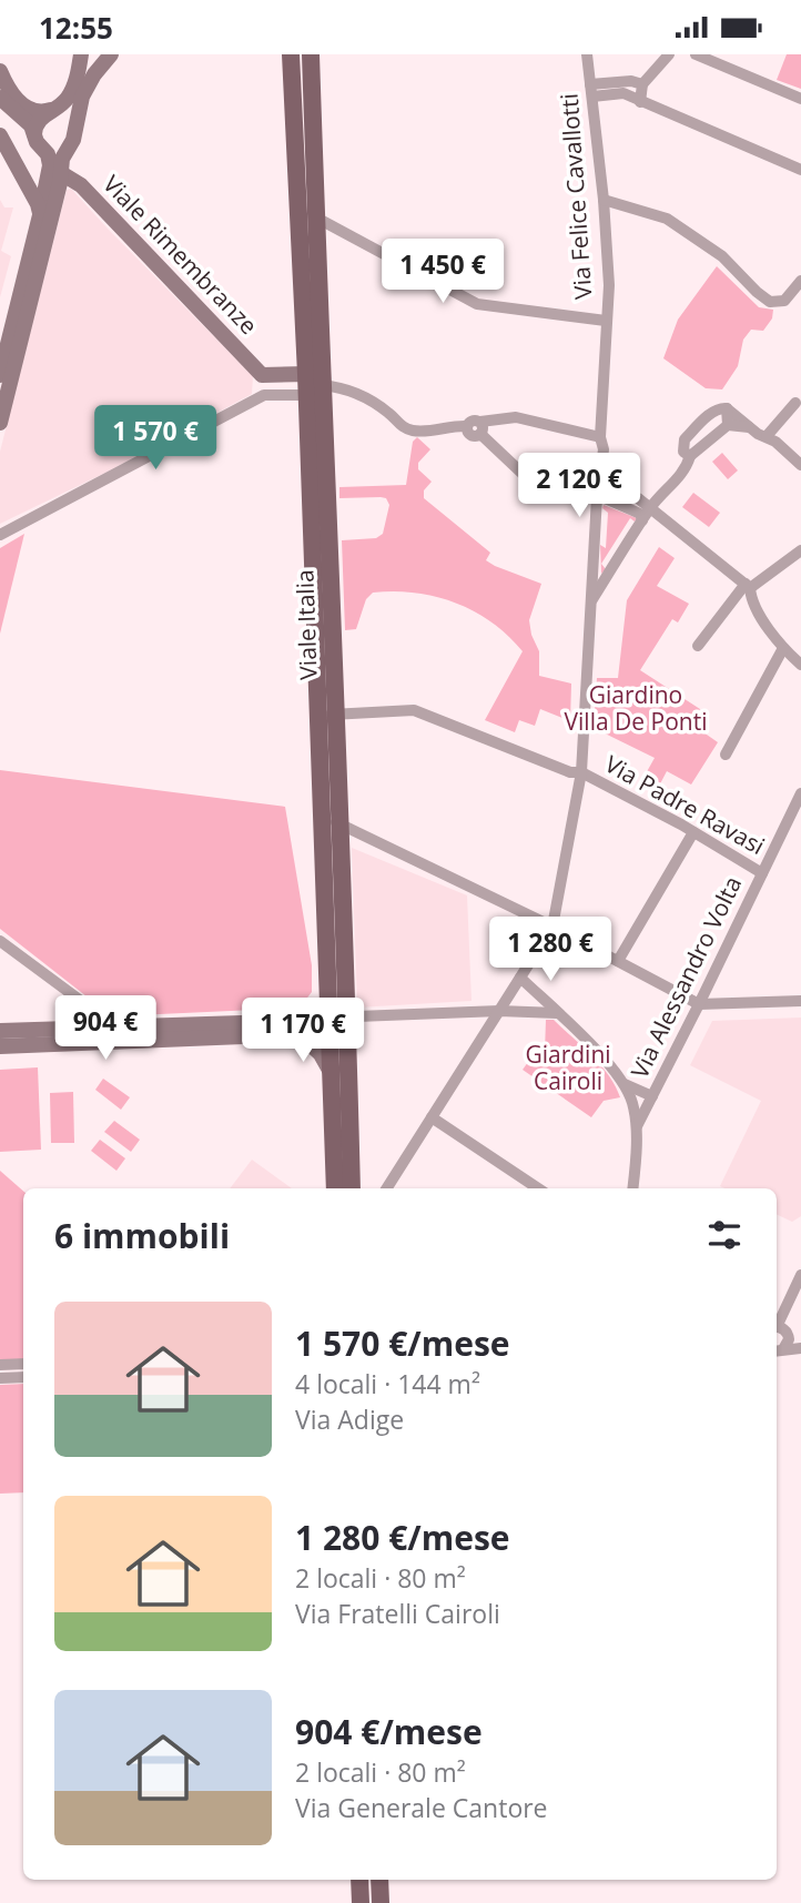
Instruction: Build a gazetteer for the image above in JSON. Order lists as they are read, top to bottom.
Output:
{
  "streets": {
    "main road": ["Viale Italia"],
    "street": [
      "Via Felice Cavallotti",
      "Viale Rimembranze",
      "Via Padre Ravasi",
      "Via Alessandro Volta"
    ]
  },
  "crossings": [
    ["Viale Italia", "Via Padre Ravasi"],
    ["Via Padre Ravasi", "Via Alessandro Volta"]
  ],
  "parks": ["Giardino Villa De Ponti", "Giardini Cairoli"],
  "page": {
    "status": "12:55",
    "price": [
      "1 450 €",
      "1 570 €",
      "2 120 €",
      "1 280 €",
      "904 €",
      "1 170 €"
    ],
    "heading": "6 immobili",
    "list": [
      {
        "name": "1 570 €/mese",
        "note": "4 locali · 144 m² · Via Adige"
      },
      {
        "name": "1 280 €/mese",
        "note": "2 locali · 80 m² · Via Fratelli Cairoli"
      },
      {
        "name": "904 €/mese",
        "note": "2 locali · 80 m² · Via Generale Cantore"
      }
    ]
  }
}
